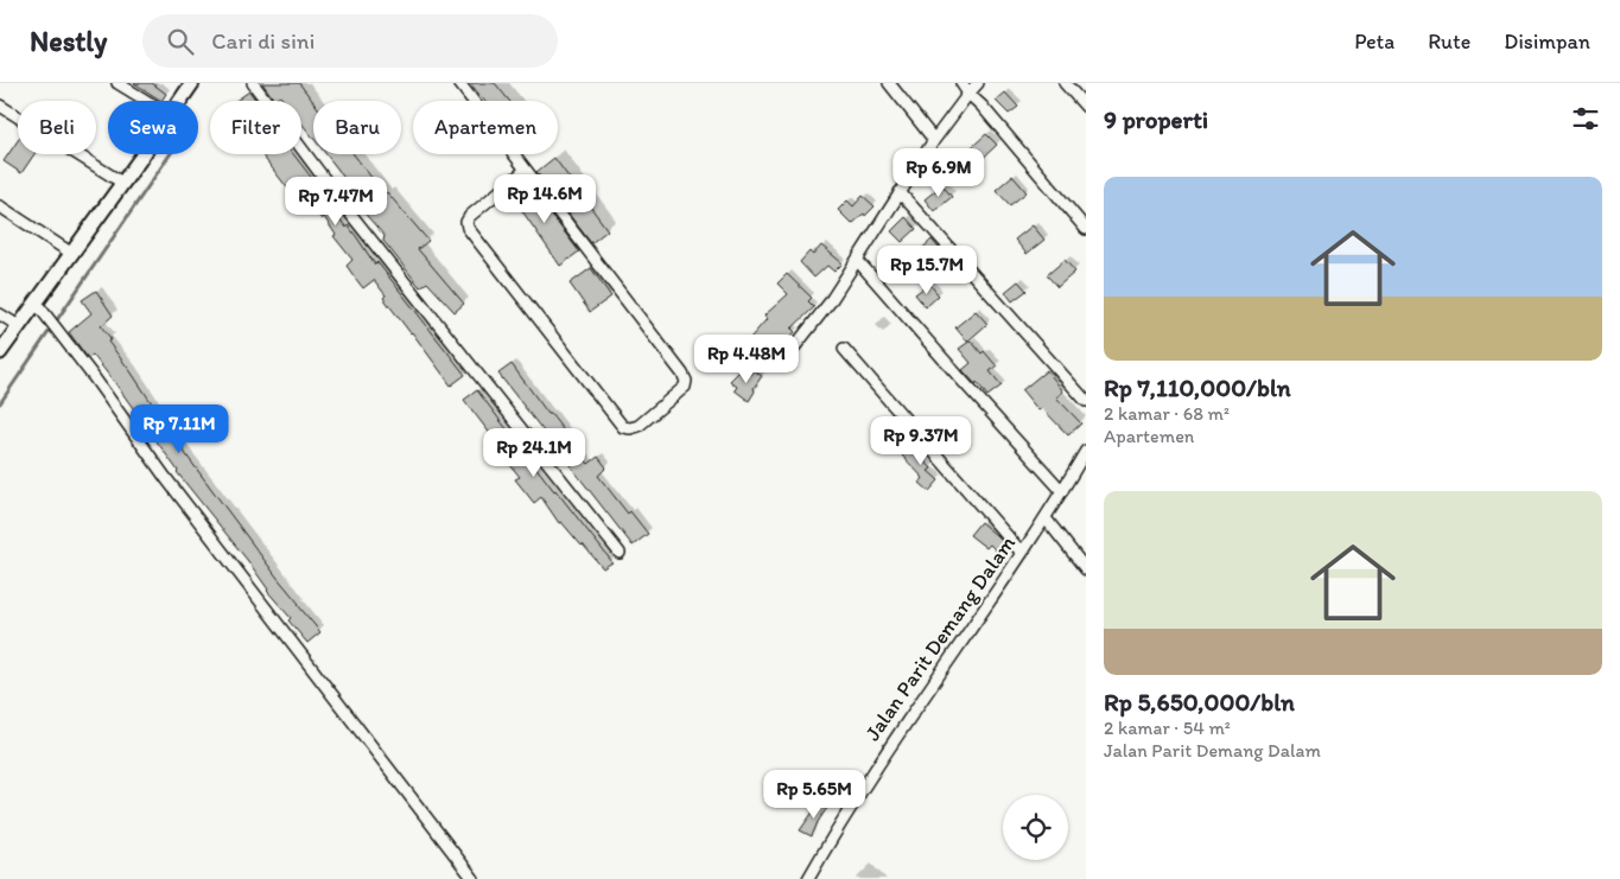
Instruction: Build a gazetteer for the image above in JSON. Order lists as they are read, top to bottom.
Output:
{
  "streets": {
    "street": ["Jalan Parit Demang Dalam"]
  },
  "page": {
    "header": "Nestly",
    "search": "Cari di sini",
    "nav": ["Peta", "Rute", "Disimpan"],
    "heading": "9 properti",
    "chip": [
      "Beli",
      "Sewa",
      "Filter",
      "Baru",
      "Apartemen"
    ],
    "price": [
      "Rp 6.9M",
      "Rp 14.6M",
      "Rp 7.47M",
      "Rp 15.7M",
      "Rp 4.48M",
      "Rp 7.11M",
      "Rp 9.37M",
      "Rp 24.1M",
      "Rp 5.65M"
    ],
    "list": [
      {
        "name": "Rp 7,110,000/bln",
        "note": "2 kamar · 68 m² · Apartemen"
      },
      {
        "name": "Rp 5,650,000/bln",
        "note": "2 kamar · 54 m² · Jalan Parit Demang Dalam"
      }
    ]
  }
}
